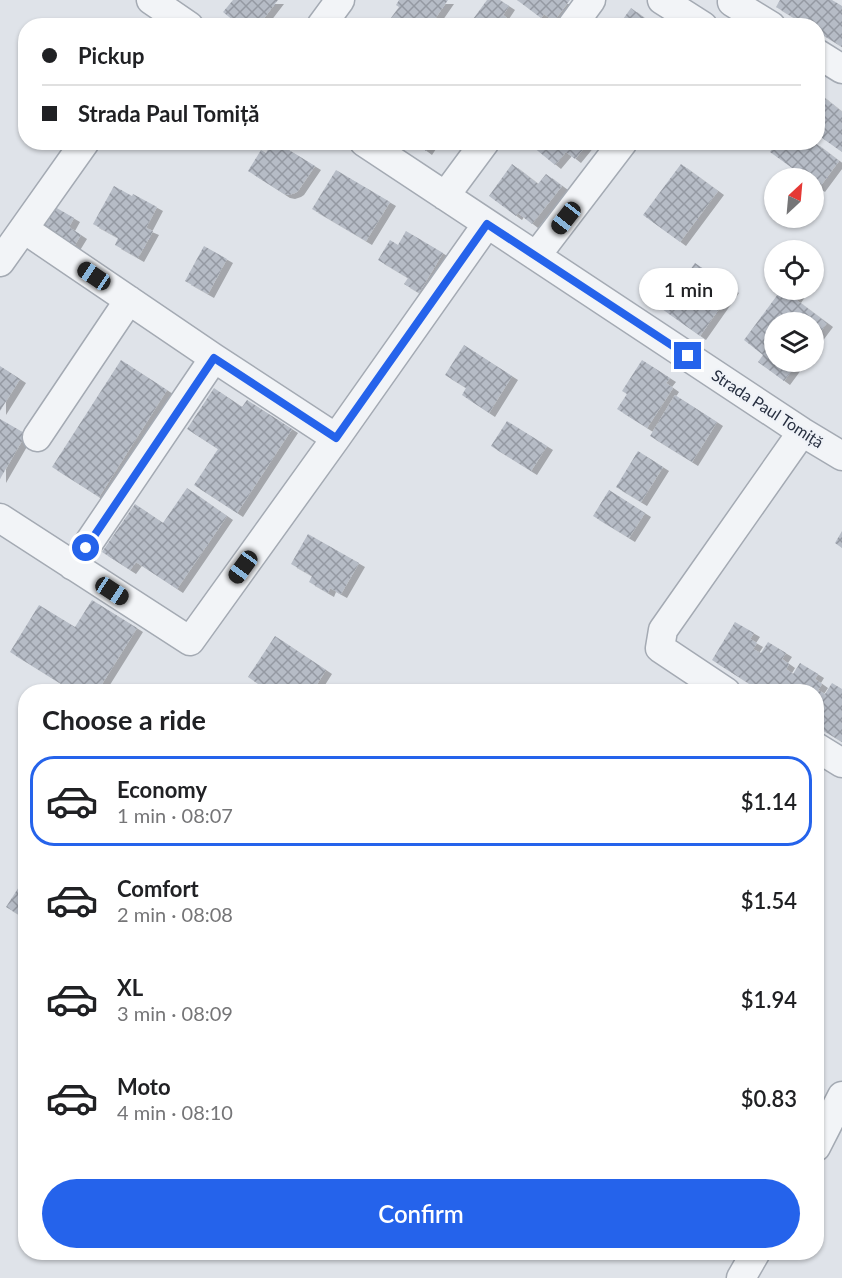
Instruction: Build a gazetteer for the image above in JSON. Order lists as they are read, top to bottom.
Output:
{
  "streets": {
    "street": ["Strada Paul Tomiță"]
  },
  "north": "top right",
  "page": {
    "banner": ["Pickup", "Strada Paul Tomiță"],
    "bubble": "1 min",
    "heading": "Choose a ride",
    "list": [
      {
        "name": "Economy",
        "note": "1 min · 08:07",
        "value": "$1.14"
      },
      {
        "name": "Comfort",
        "note": "2 min · 08:08",
        "value": "$1.54"
      },
      {
        "name": "XL",
        "note": "3 min · 08:09",
        "value": "$1.94"
      },
      {
        "name": "Moto",
        "note": "4 min · 08:10",
        "value": "$0.83"
      }
    ],
    "buttons": "Confirm"
  }
}
